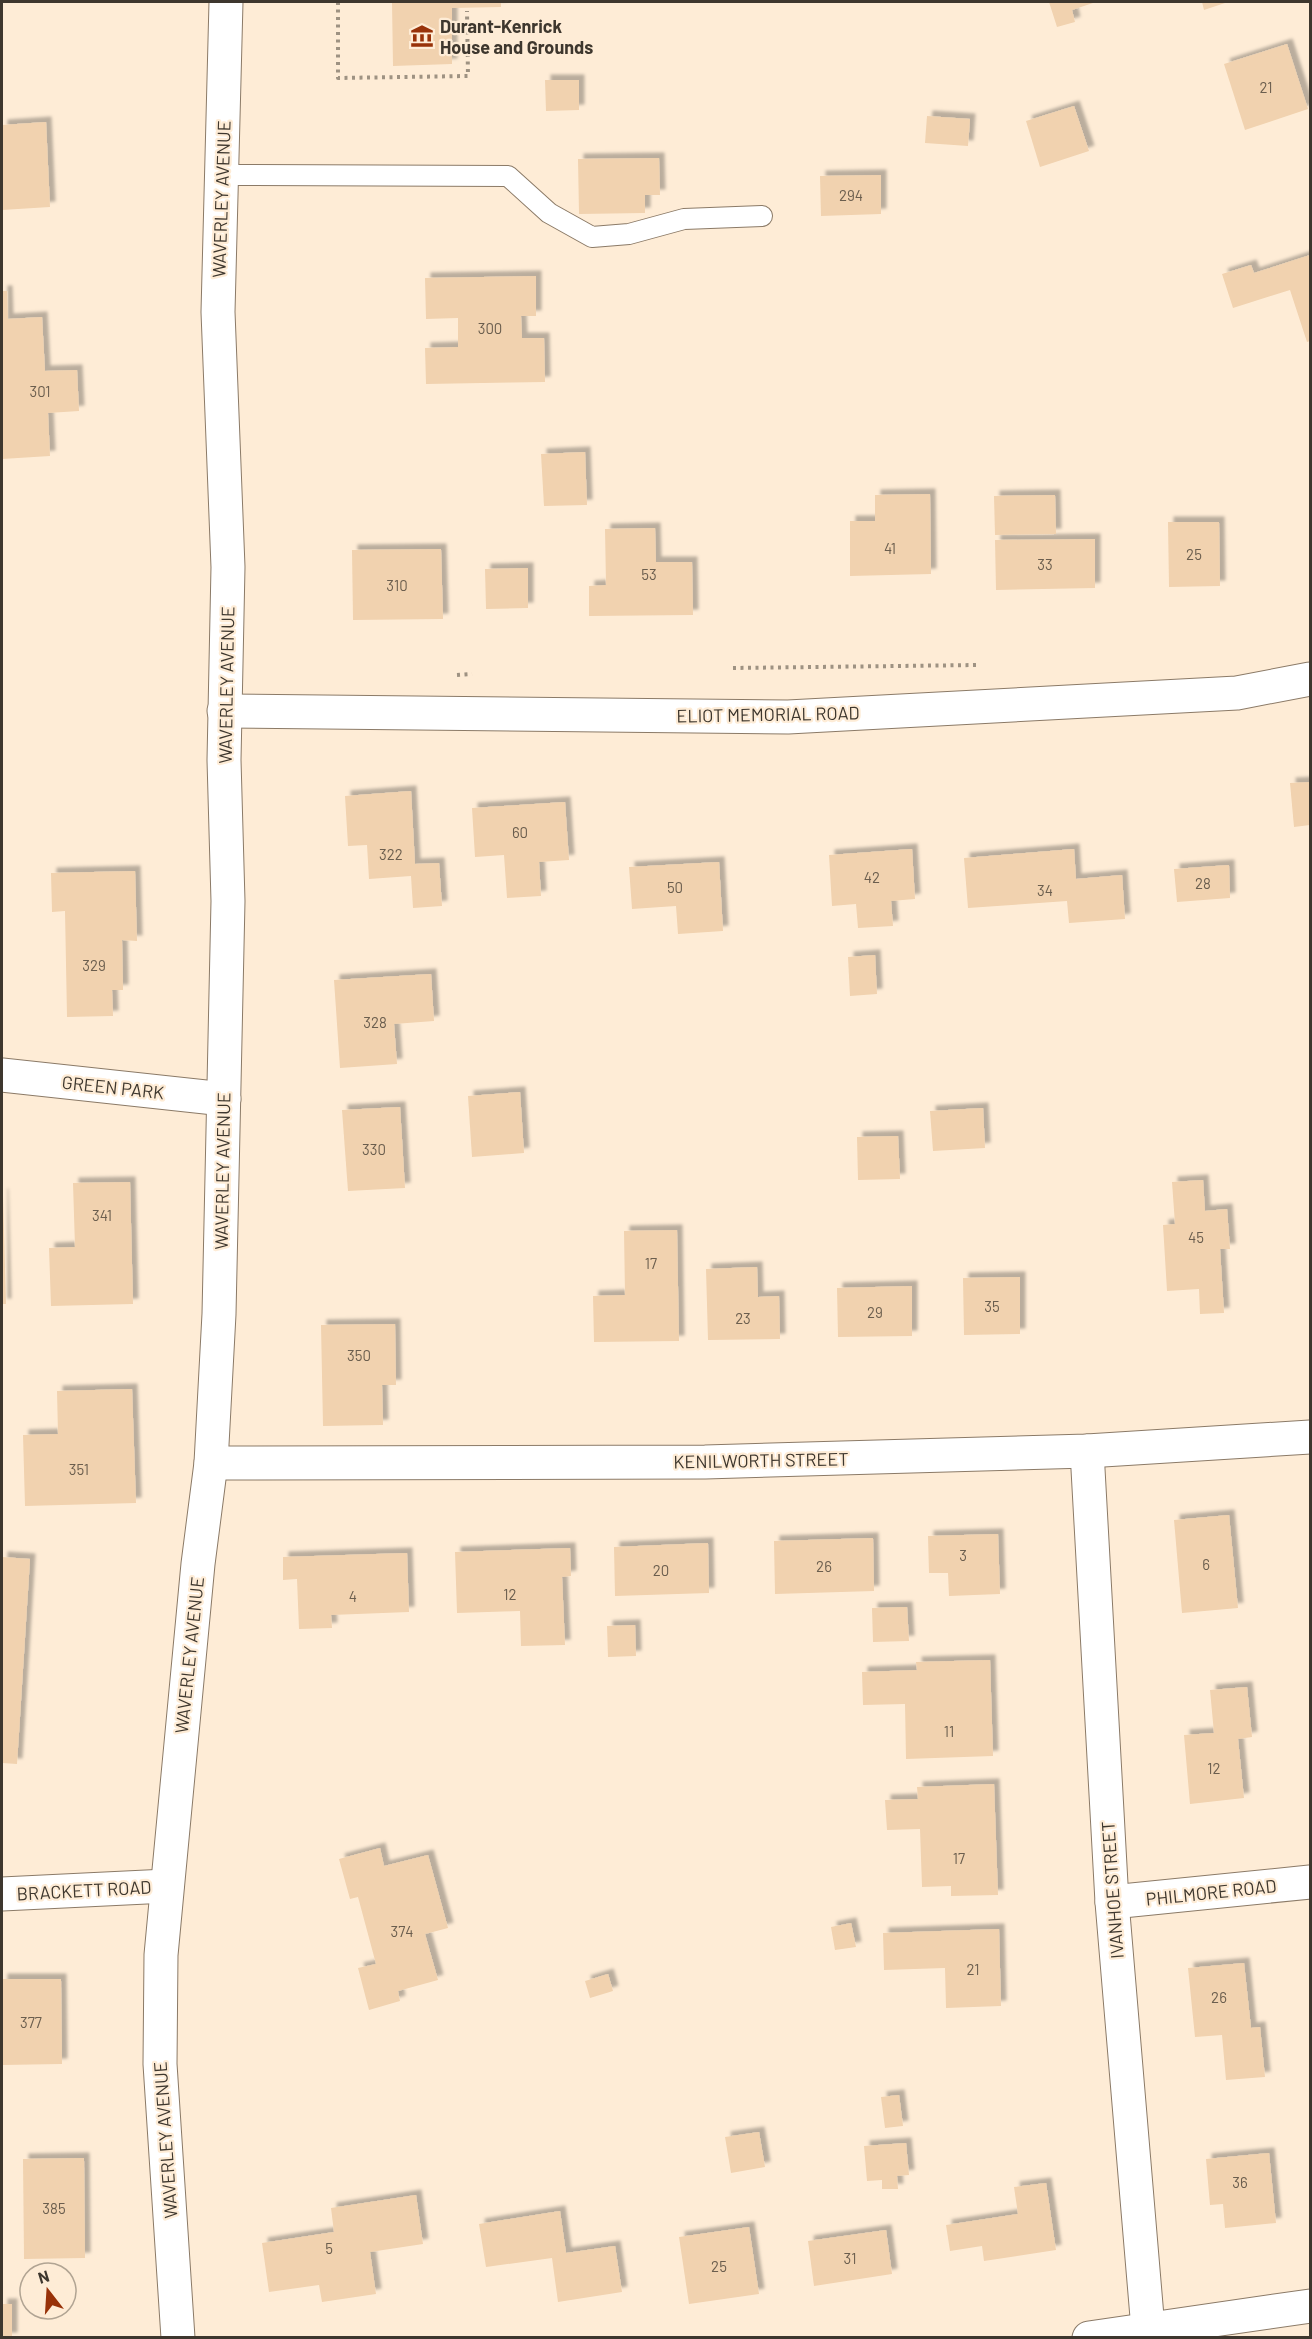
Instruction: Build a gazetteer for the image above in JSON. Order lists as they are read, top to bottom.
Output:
{
  "streets": {
    "street": [
      "WAVERLEY AVENUE",
      "ELIOT MEMORIAL ROAD",
      "GREEN PARK",
      "KENILWORTH STREET",
      "BRACKETT ROAD",
      "IVANHOE STREET",
      "PHILMORE ROAD"
    ]
  },
  "crossings": [
    ["WAVERLEY AVENUE", "ELIOT MEMORIAL ROAD"],
    ["WAVERLEY AVENUE", "GREEN PARK"],
    ["WAVERLEY AVENUE", "KENILWORTH STREET"],
    ["WAVERLEY AVENUE", "BRACKETT ROAD"],
    ["KENILWORTH STREET", "IVANHOE STREET"],
    ["IVANHOE STREET", "PHILMORE ROAD"]
  ],
  "places": {
    "museum": ["Durant-Kenrick House and Grounds"]
  },
  "house_numbers": [
    "21",
    "294",
    "300",
    "301",
    "41",
    "25",
    "33",
    "53",
    "310",
    "60",
    "322",
    "42",
    "28",
    "50",
    "34",
    "329",
    "328",
    "330",
    "341",
    "45",
    "17",
    "35",
    "29",
    "23",
    "350",
    "351",
    "3",
    "6",
    "26",
    "20",
    "12",
    "4",
    "11",
    "12",
    "17",
    "374",
    "21",
    "26",
    "377",
    "36",
    "385",
    "5",
    "31",
    "25"
  ],
  "north": "top"
}
